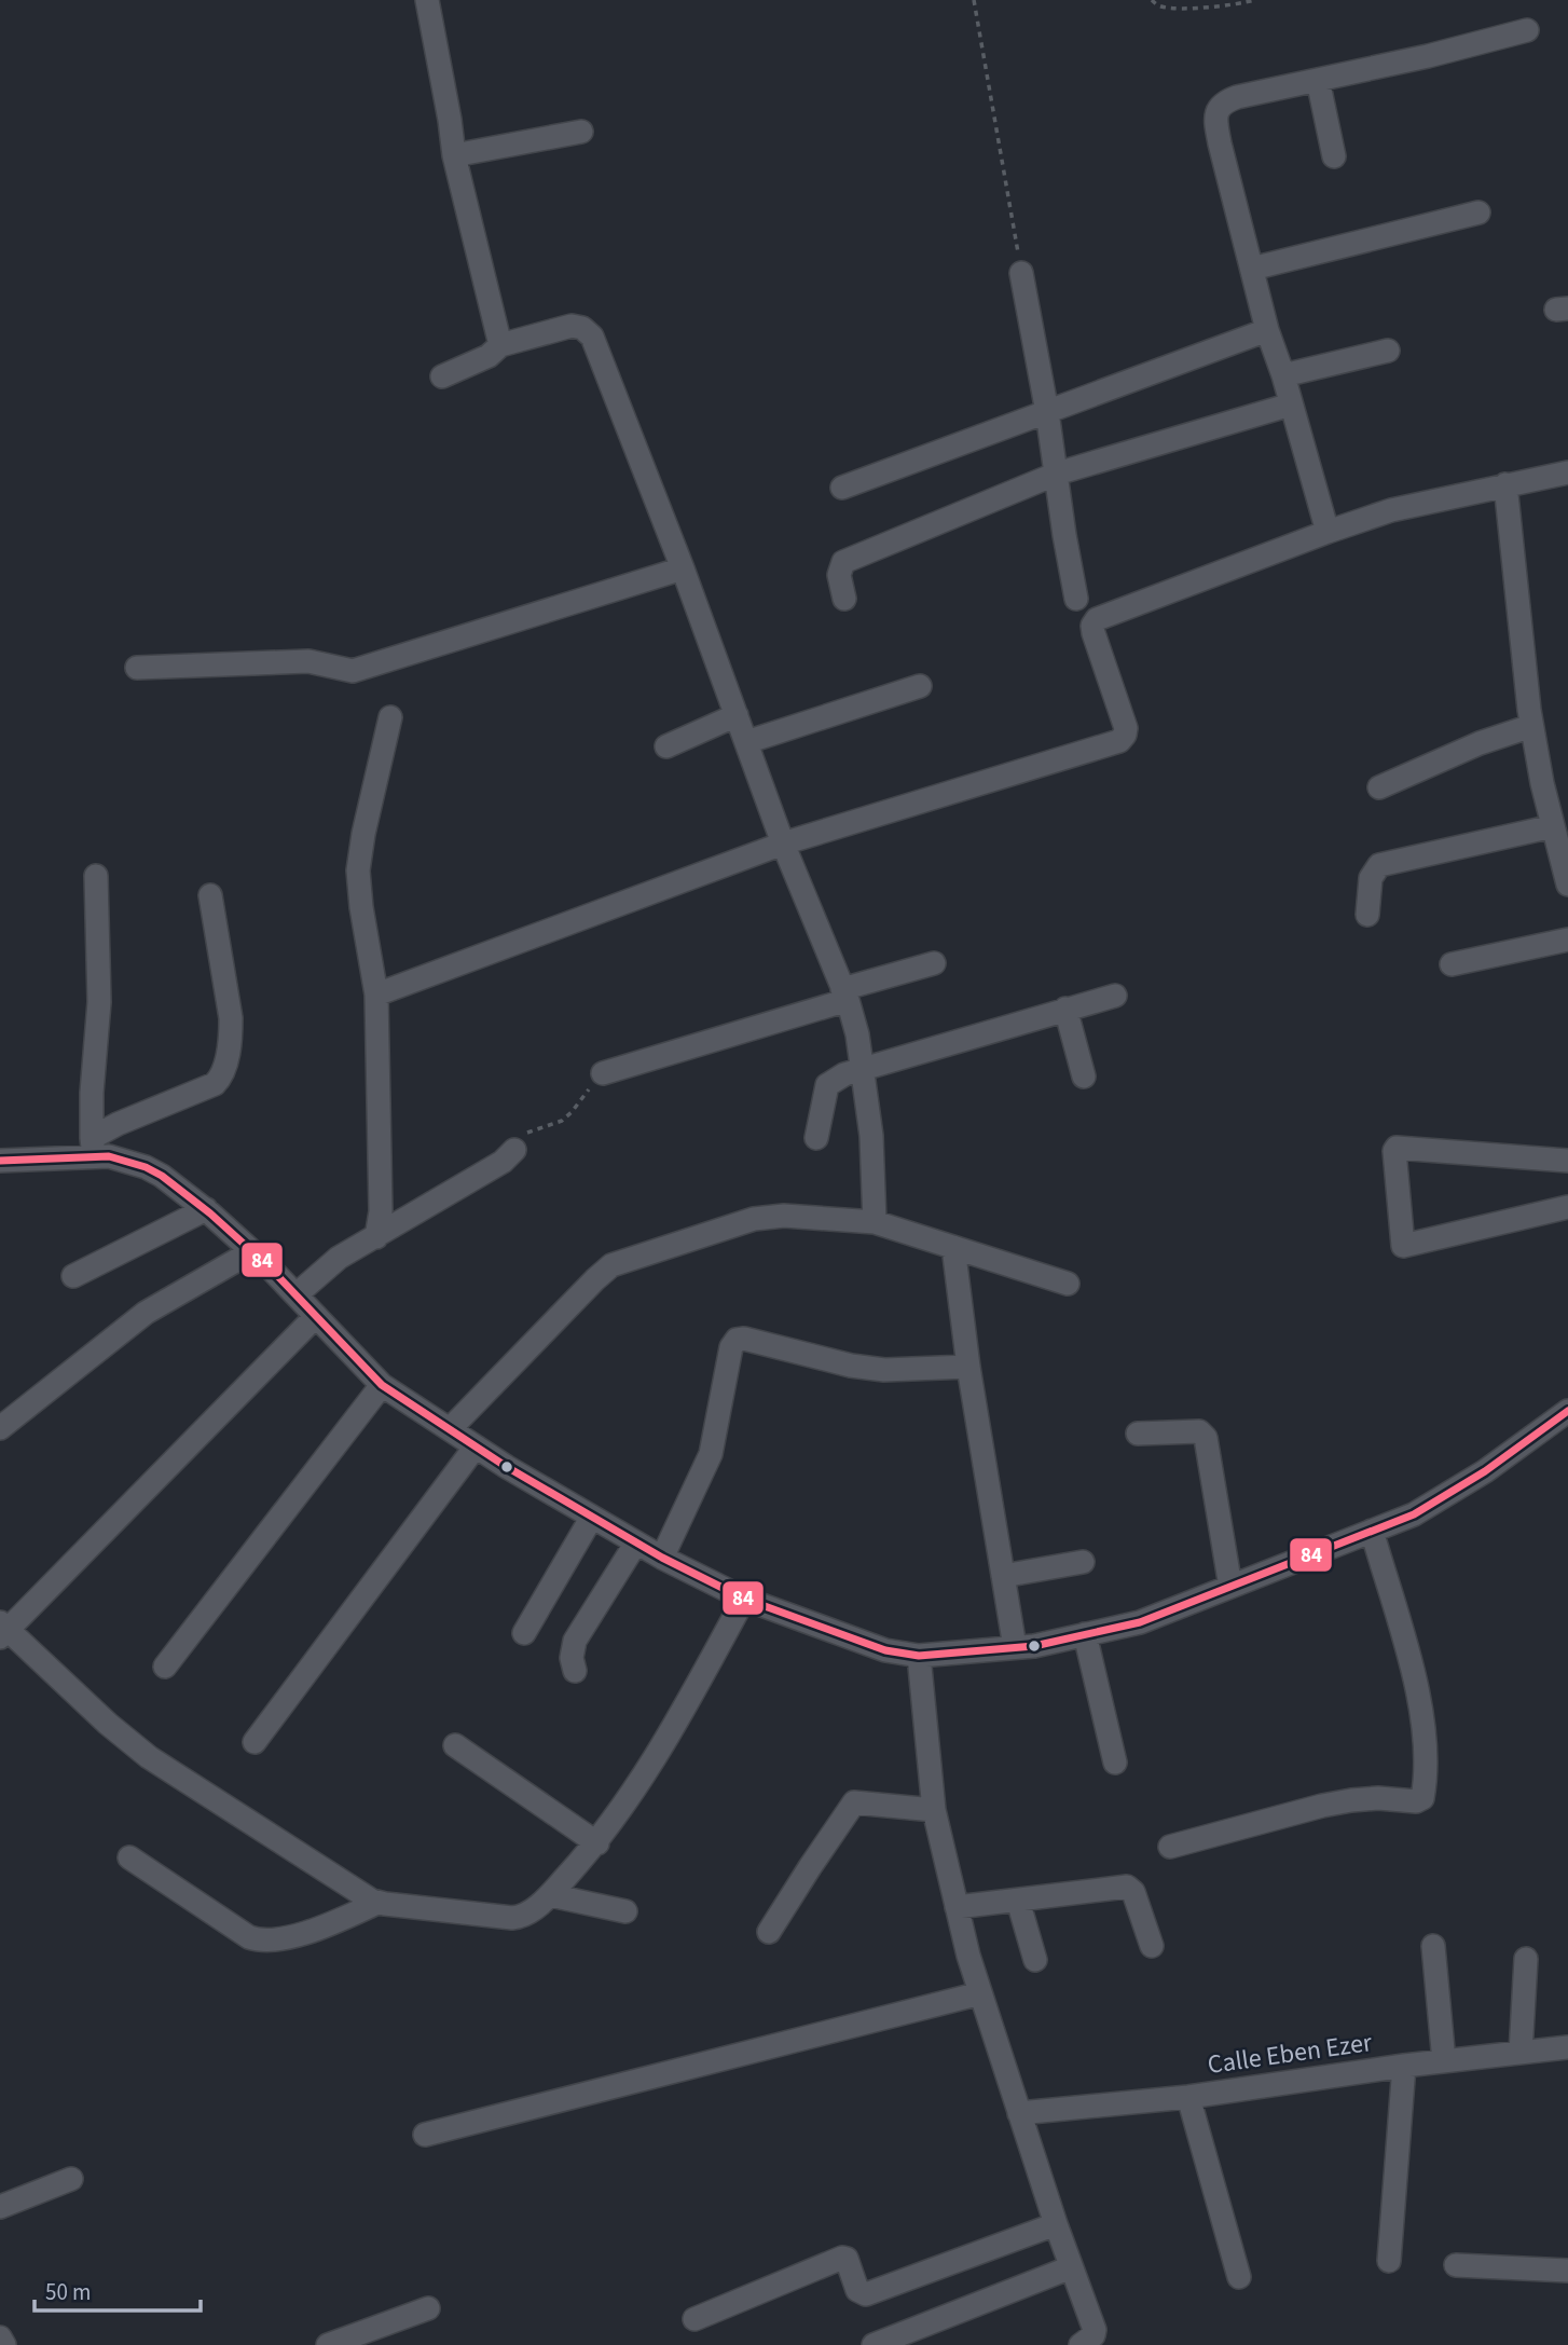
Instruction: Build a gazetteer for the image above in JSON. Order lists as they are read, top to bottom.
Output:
{
  "streets": {
    "street": ["Calle Eben Ezer"]
  },
  "lines": ["transit line 84"],
  "scale_bar": "50 m"
}
